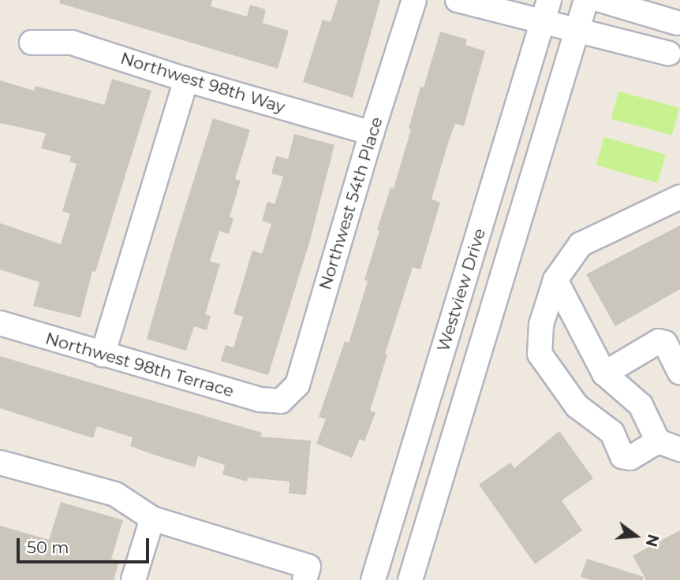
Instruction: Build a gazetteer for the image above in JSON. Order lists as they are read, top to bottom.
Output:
{
  "streets": {
    "street": [
      "Northwest 98th Way",
      "Northwest 54th Place",
      "Westview Drive",
      "Northwest 98th Terrace"
    ]
  },
  "crossings": [
    ["Northwest 98th Way", "Northwest 54th Place"],
    ["Northwest 54th Place", "Northwest 98th Terrace"]
  ],
  "scale_bar": "50 m",
  "north": "right"
}
